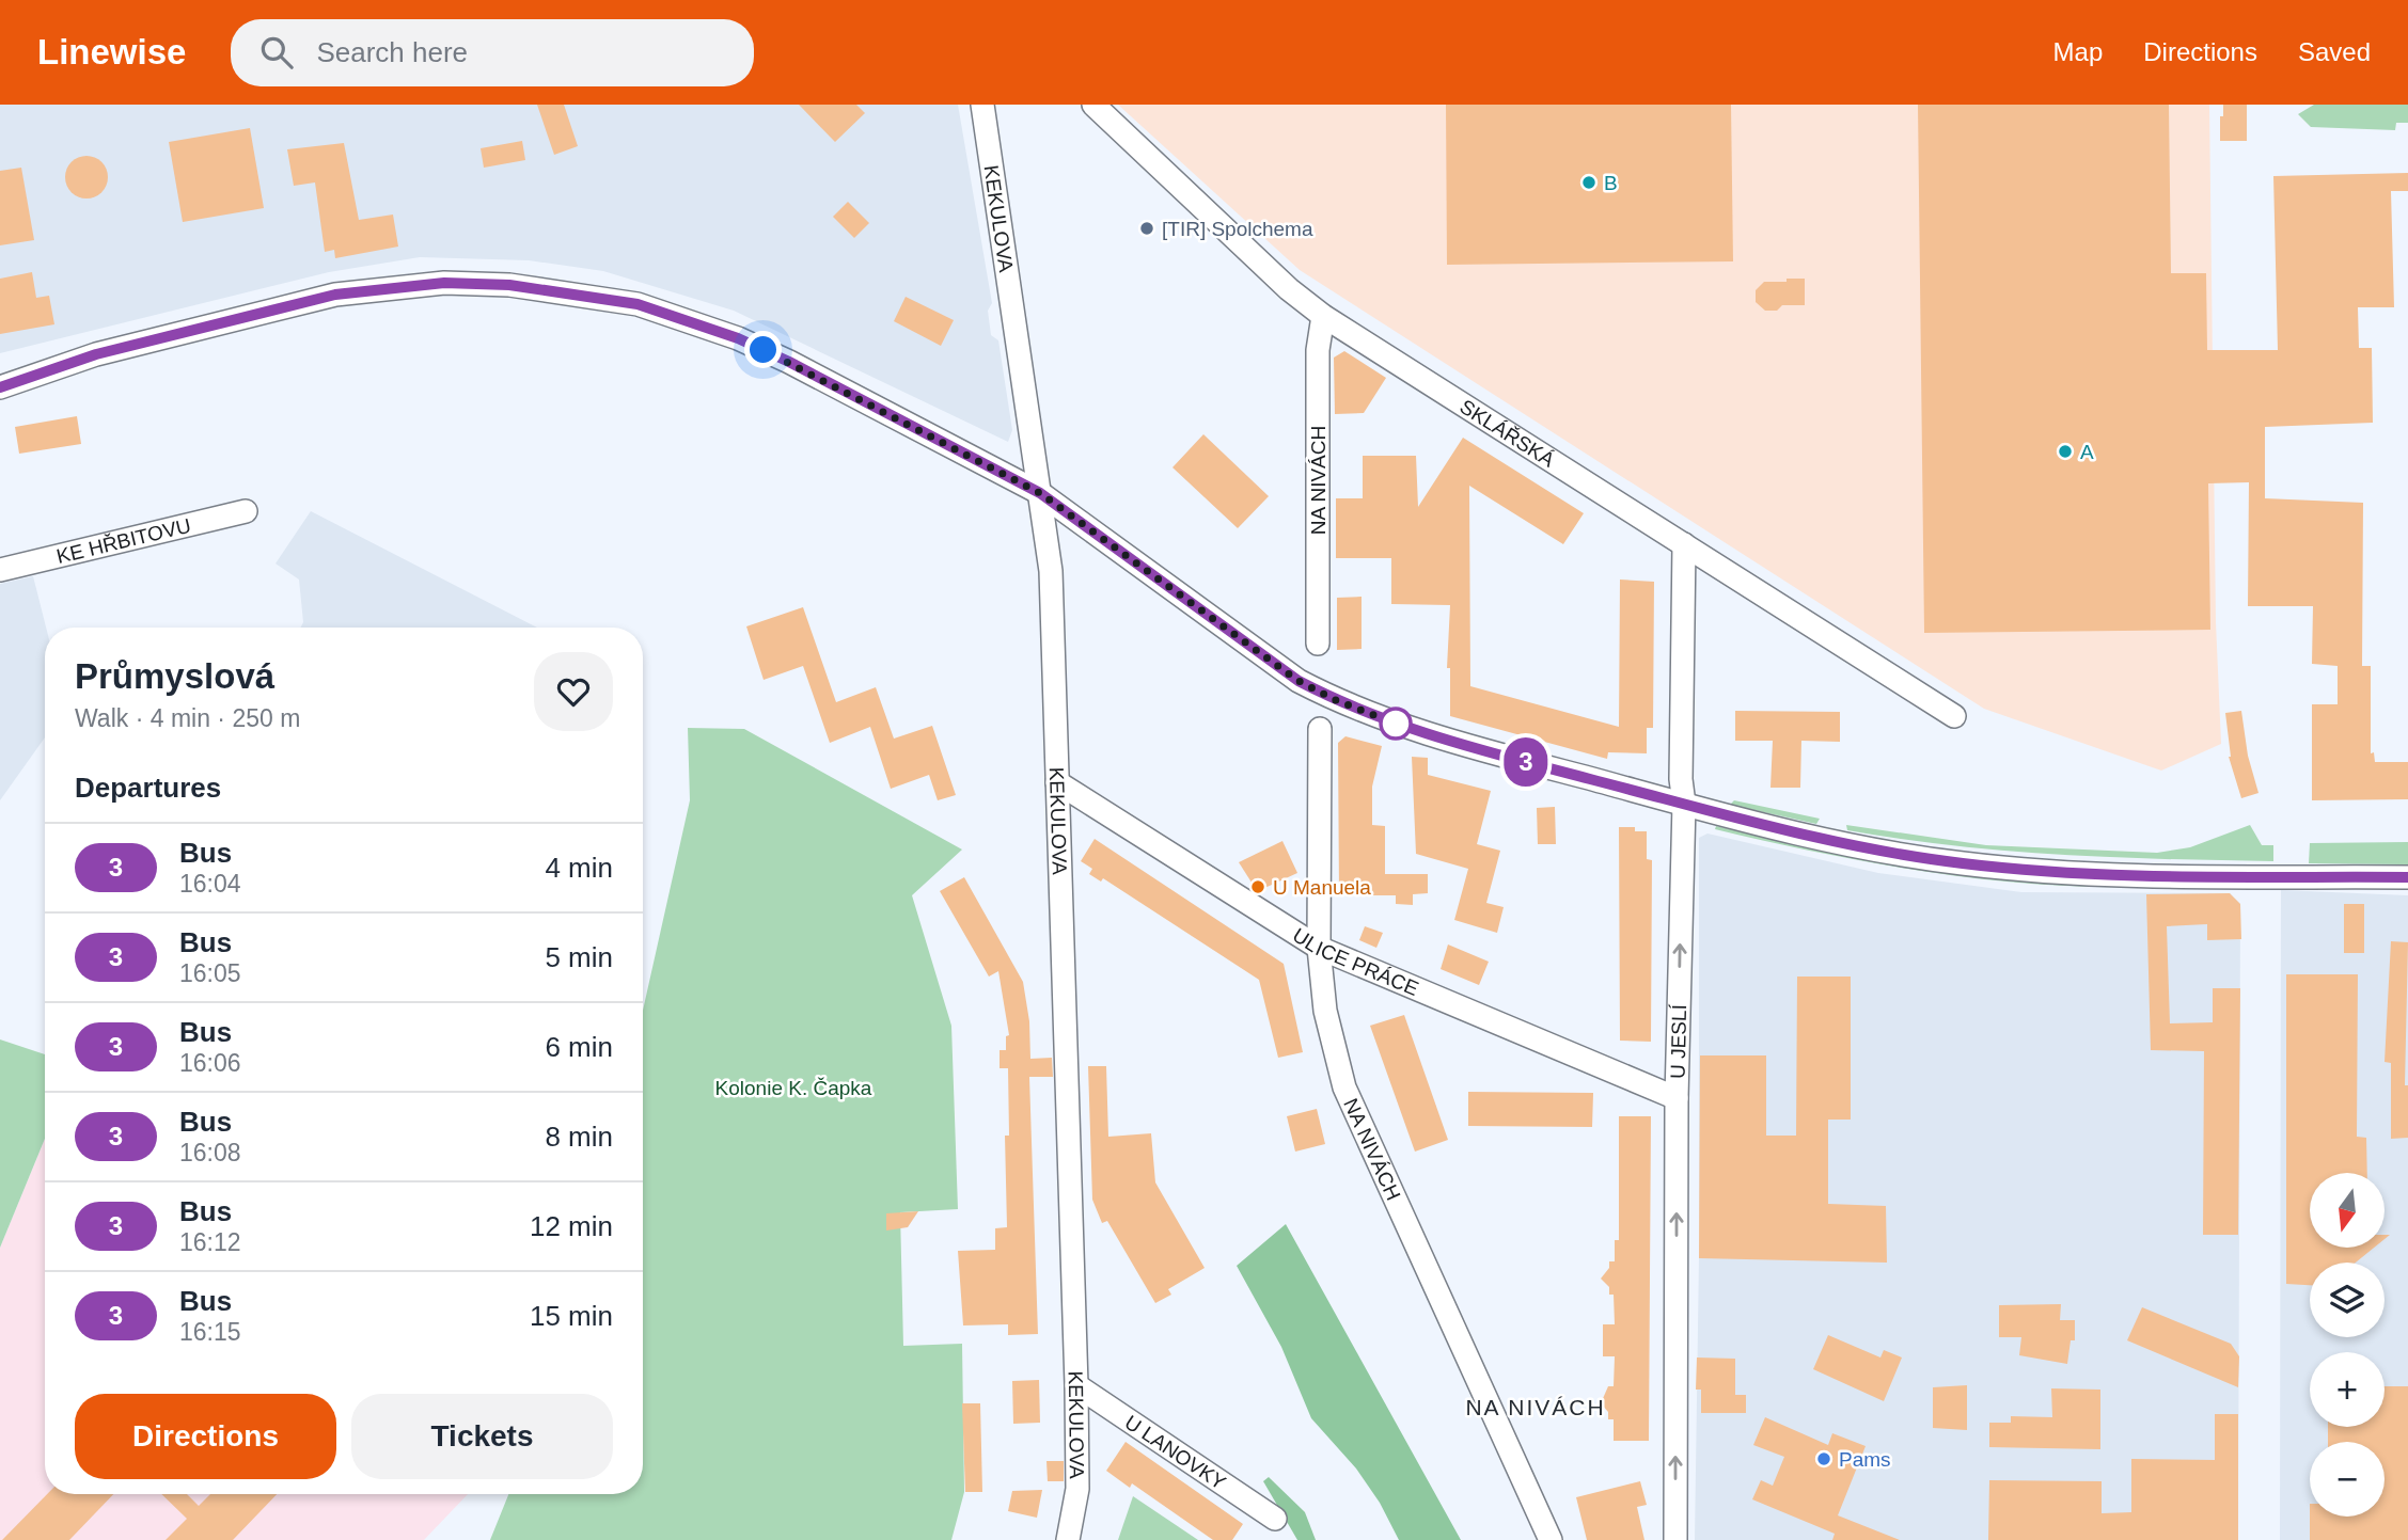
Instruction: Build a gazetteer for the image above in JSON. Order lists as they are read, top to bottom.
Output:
{
  "streets": {
    "street": [
      "KEKULOVA",
      "SKLÁŘSKÁ",
      "NA NIVÁCH",
      "KE HŘBITOVU",
      "ULICE PRÁCE",
      "U JESLÍ",
      "U LANOVKY"
    ]
  },
  "crossings": [
    ["KEKULOVA", "ULICE PRÁCE"],
    ["KEKULOVA", "U LANOVKY"],
    ["SKLÁŘSKÁ", "NA NIVÁCH"],
    ["SKLÁŘSKÁ", "U JESLÍ"],
    ["NA NIVÁCH", "ULICE PRÁCE"],
    ["ULICE PRÁCE", "U JESLÍ"]
  ],
  "one_way": ["U JESLÍ"],
  "districts": ["NA NIVÁCH"],
  "parks": ["Kolonie K. Čapka"],
  "places": [
    "B",
    "[TIR] Spolchema",
    "A",
    "U Manuela",
    "Pams"
  ],
  "lines": ["bus line 3"],
  "north": "bottom",
  "page": {
    "header": "Linewise",
    "search": "Search here",
    "nav": ["Map", "Directions", "Saved"],
    "on_map": "3",
    "heading": [
      ["Průmyslová", "Walk · 4 min · 250 m"],
      "Departures"
    ],
    "list": [
      {
        "mark": "3",
        "name": "Bus",
        "note": "16:04",
        "value": "4 min"
      },
      {
        "mark": "3",
        "name": "Bus",
        "note": "16:05",
        "value": "5 min"
      },
      {
        "mark": "3",
        "name": "Bus",
        "note": "16:06",
        "value": "6 min"
      },
      {
        "mark": "3",
        "name": "Bus",
        "note": "16:08",
        "value": "8 min"
      },
      {
        "mark": "3",
        "name": "Bus",
        "note": "16:12",
        "value": "12 min"
      },
      {
        "mark": "3",
        "name": "Bus",
        "note": "16:15",
        "value": "15 min"
      }
    ],
    "map_buttons": ["+", "−"],
    "buttons": ["Directions", "Tickets"]
  }
}
